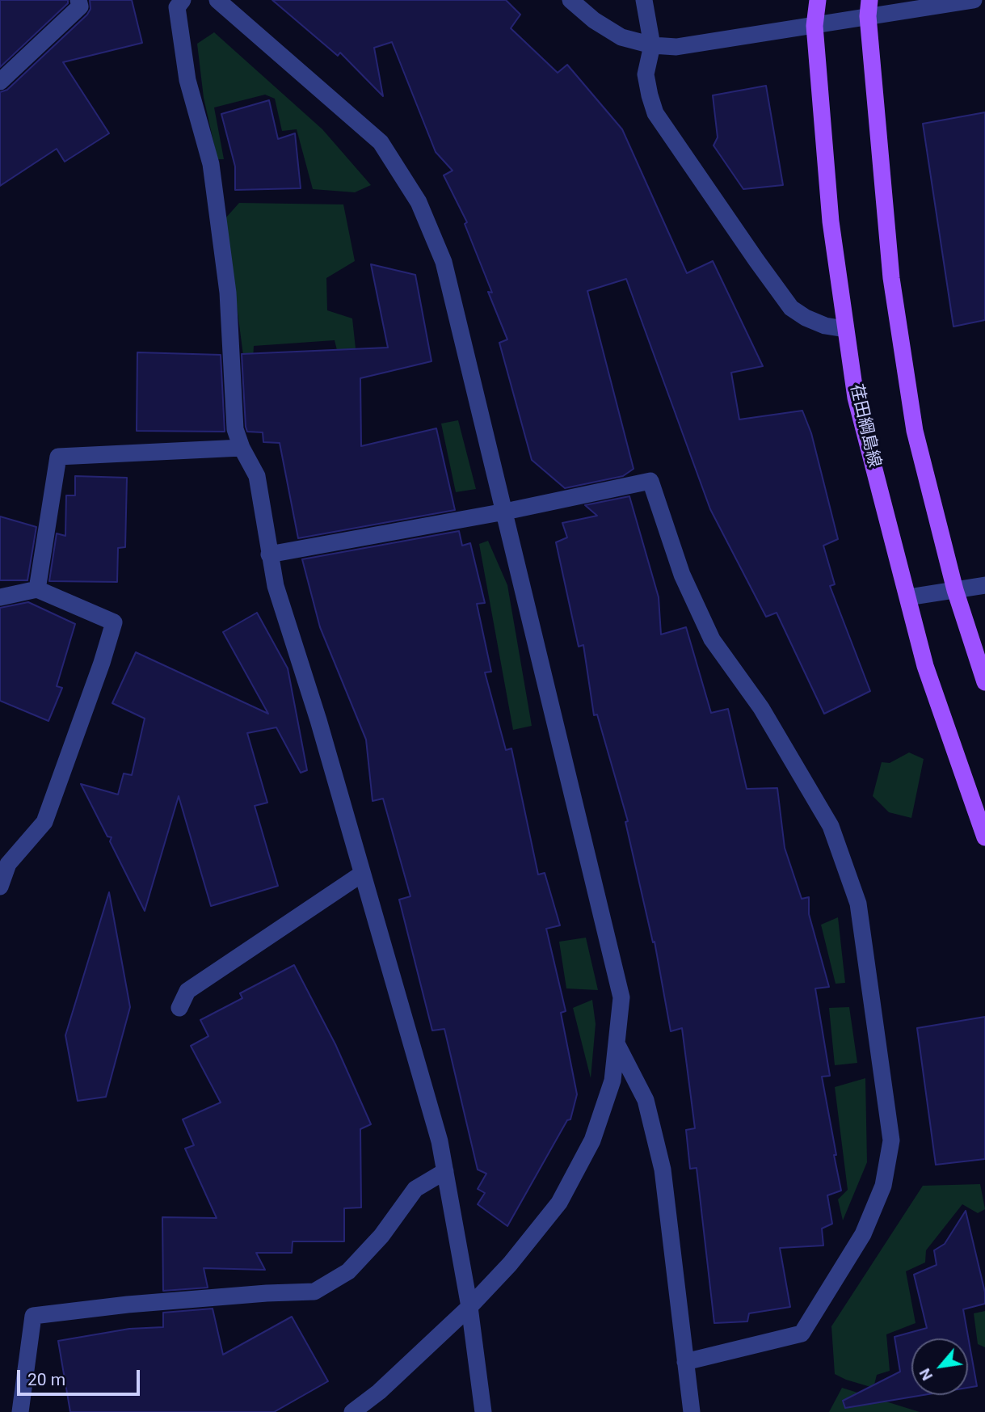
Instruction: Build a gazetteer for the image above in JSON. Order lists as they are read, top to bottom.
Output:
{
  "streets": {
    "main road": ["荏田綱島線"]
  },
  "scale_bar": "20 m",
  "north": "bottom left"
}
